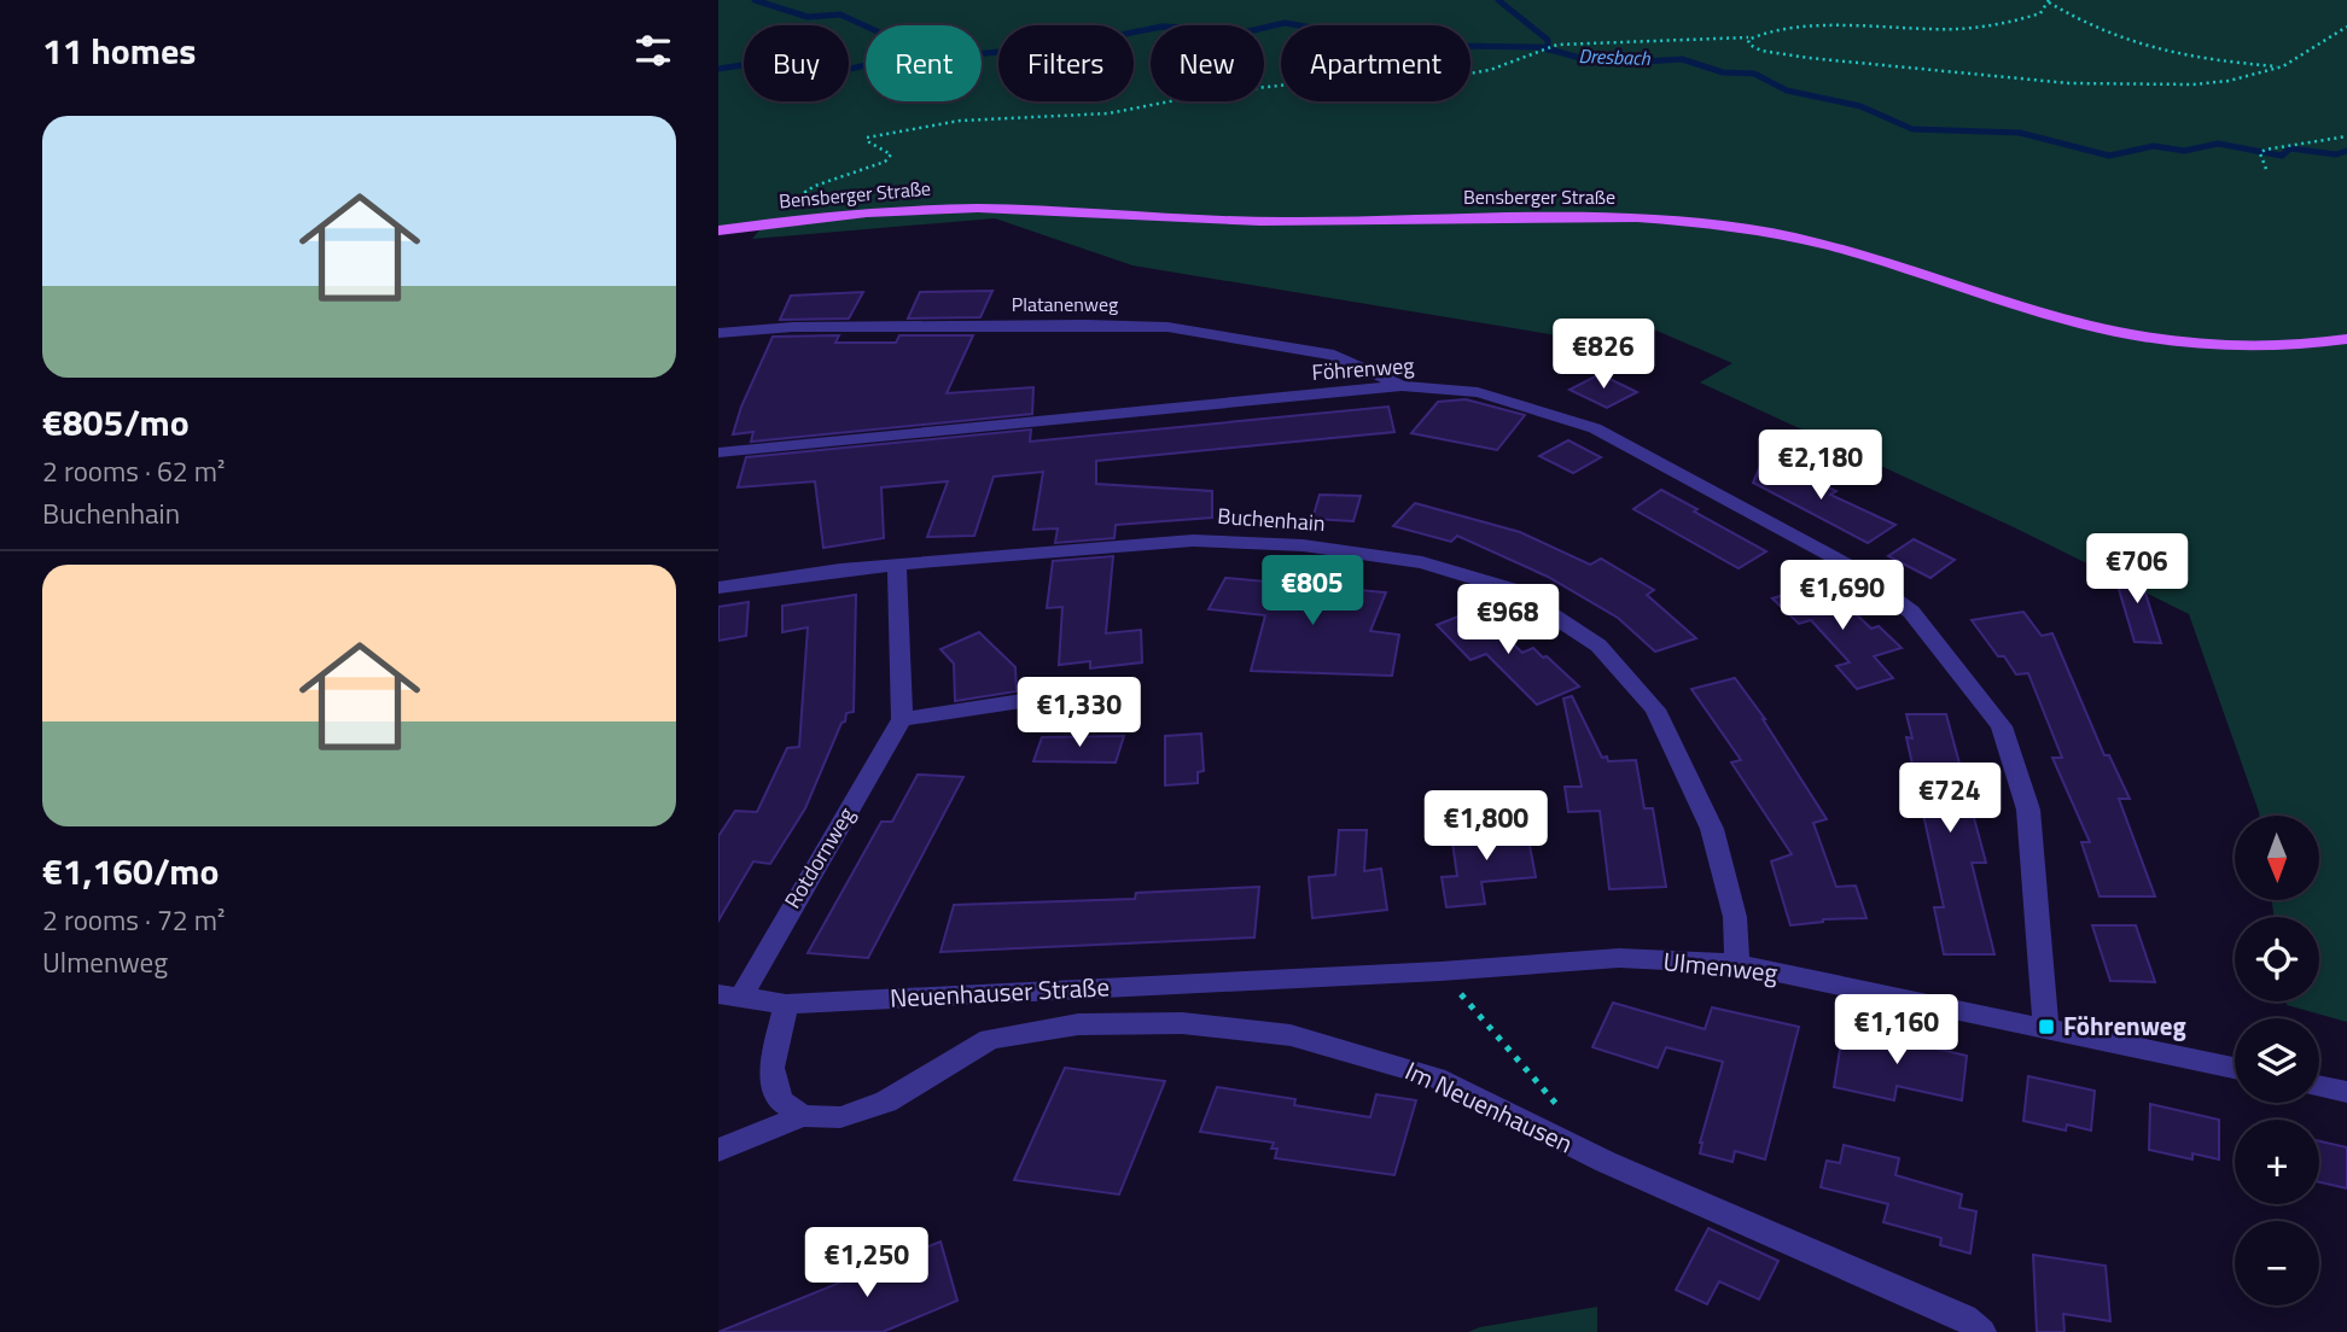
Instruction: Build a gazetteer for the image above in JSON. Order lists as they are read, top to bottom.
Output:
{
  "streets": {
    "main road": ["Bensberger Straße"],
    "street": [
      "Platanenweg",
      "Föhrenweg",
      "Buchenhain",
      "Rotdornweg",
      "Ulmenweg",
      "Neuenhauser Straße",
      "Im Neuenhausen"
    ]
  },
  "crossings": [
    ["Platanenweg", "Föhrenweg"],
    ["Föhrenweg", "Ulmenweg"],
    ["Buchenhain", "Ulmenweg"],
    ["Rotdornweg", "Neuenhauser Straße"],
    ["Ulmenweg", "Neuenhauser Straße"]
  ],
  "water": ["Dresbach"],
  "places": {
    "transit": ["Föhrenweg"]
  },
  "north": "bottom",
  "page": {
    "heading": "11 homes",
    "chip": [
      "Buy",
      "Rent",
      "Filters",
      "New",
      "Apartment"
    ],
    "list": [
      {
        "name": "€805/mo",
        "note": "2 rooms · 62 m² · Buchenhain"
      },
      {
        "name": "€1,160/mo",
        "note": "2 rooms · 72 m² · Ulmenweg"
      }
    ],
    "price": [
      "€826",
      "€2,180",
      "€706",
      "€805",
      "€1,690",
      "€968",
      "€1,330",
      "€724",
      "€1,800",
      "€1,160",
      "€1,250"
    ],
    "map_buttons": ["+", "−"]
  }
}
